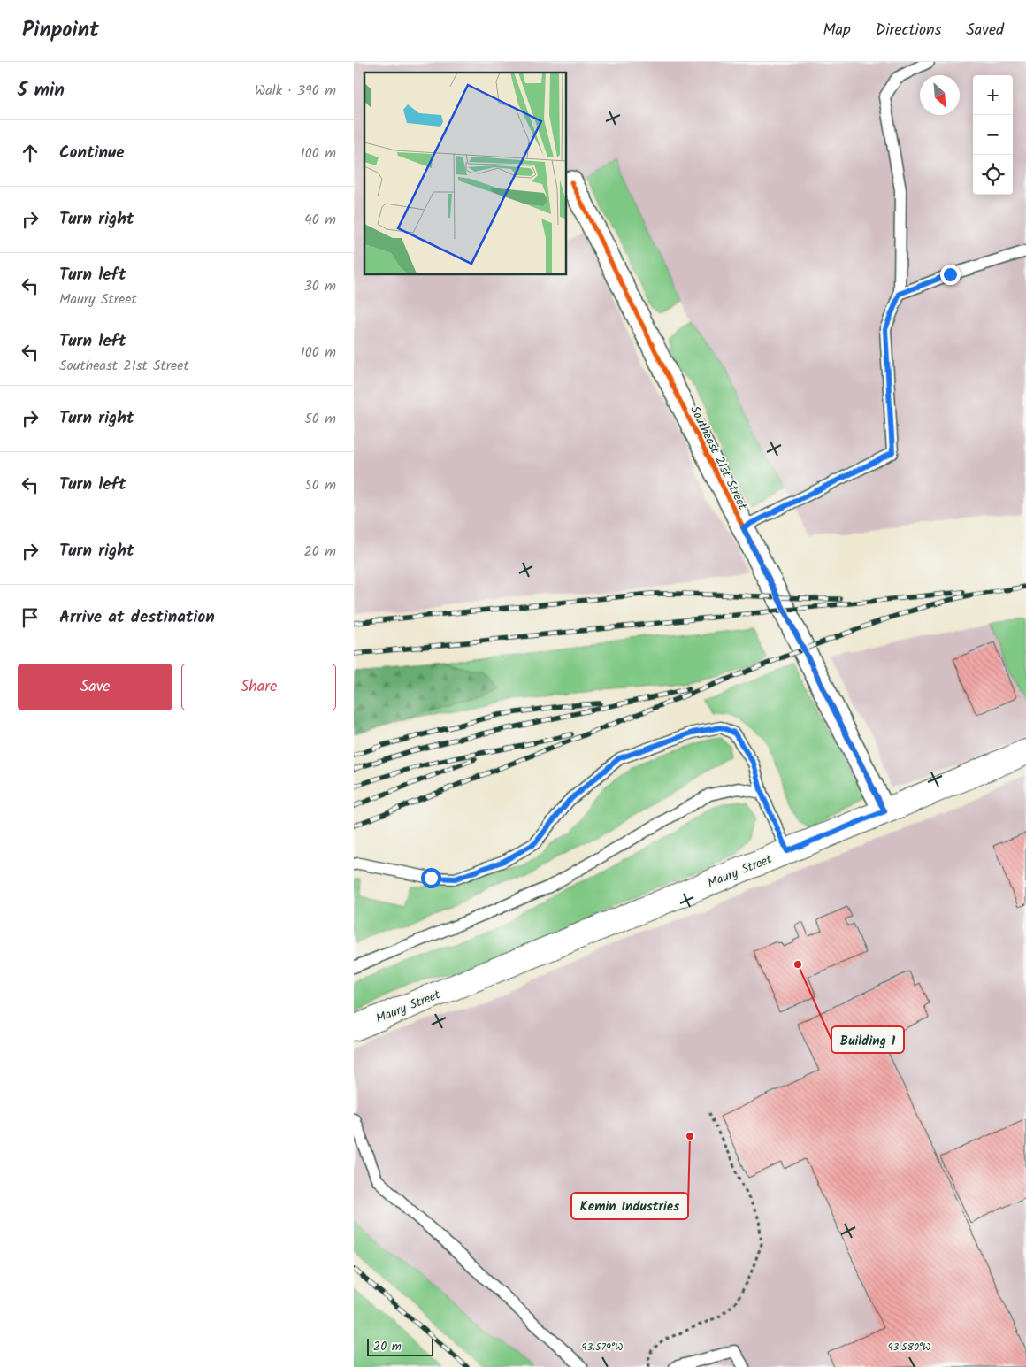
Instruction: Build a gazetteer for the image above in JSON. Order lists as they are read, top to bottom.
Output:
{
  "streets": {
    "main road": ["Maury Street"],
    "street": ["Southeast 21st Street"]
  },
  "crossings": [
    ["Southeast 21st Street", "Maury Street"]
  ],
  "places": ["Building 1", "Kemin Industries"],
  "scale_bar": "20 m",
  "north": "bottom right",
  "page": {
    "header": "Pinpoint",
    "nav": ["Map", "Directions", "Saved"],
    "heading": ["5 min", "Walk · 390 m"],
    "map_buttons": ["+", "−"],
    "list": [
      ["Continue", "100 m"],
      ["Turn right", "40 m"],
      ["Turn left", "Maury Street", "30 m"],
      ["Turn left", "Southeast 21st Street", "100 m"],
      ["Turn right", "50 m"],
      ["Turn left", "50 m"],
      ["Turn right", "20 m"],
      "Arrive at destination"
    ],
    "buttons": ["Save", "Share"],
    "scale": "20 m"
  },
  "coordinates": ["93.579°W", "93.580°W"]
}
